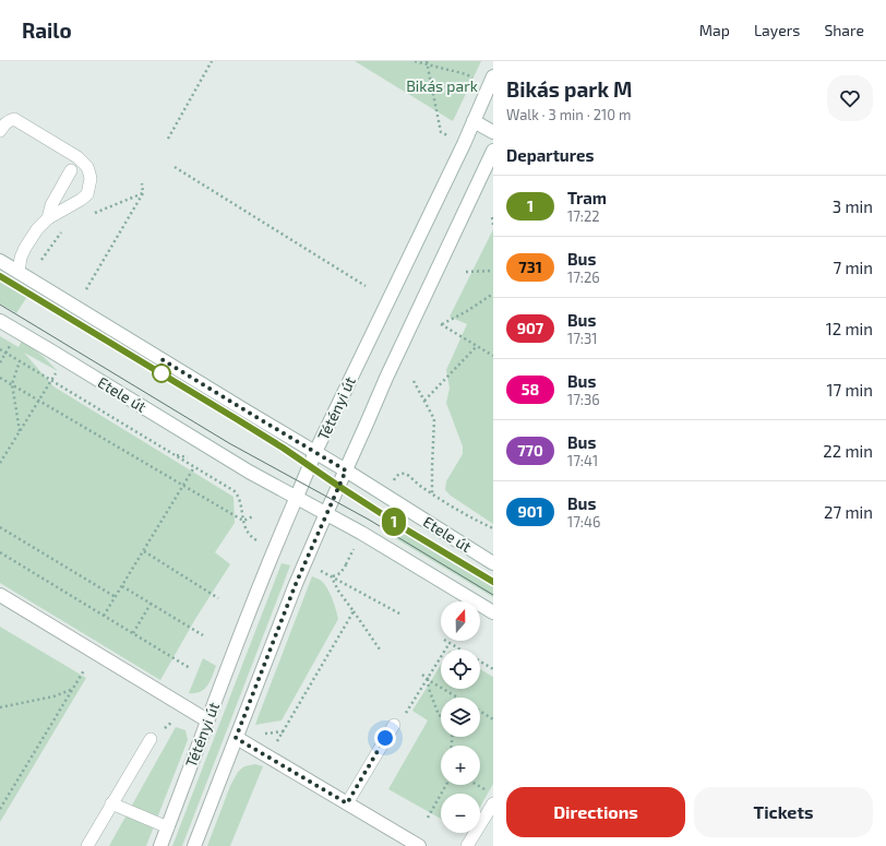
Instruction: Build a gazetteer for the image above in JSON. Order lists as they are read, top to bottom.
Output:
{
  "streets": {
    "main road": ["Etele út", "Tétényi út"]
  },
  "crossings": [
    ["Etele út", "Tétényi út"]
  ],
  "parks": ["Bikás park"],
  "lines": ["tram line 1"],
  "north": "top",
  "page": {
    "header": "Railo",
    "nav": ["Map", "Layers", "Share"],
    "on_map": "1",
    "heading": [
      ["Bikás park M", "Walk · 3 min · 210 m"],
      "Departures"
    ],
    "list": [
      {
        "mark": "1",
        "name": "Tram",
        "note": "17:22",
        "value": "3 min"
      },
      {
        "mark": "731",
        "name": "Bus",
        "note": "17:26",
        "value": "7 min"
      },
      {
        "mark": "907",
        "name": "Bus",
        "note": "17:31",
        "value": "12 min"
      },
      {
        "mark": "58",
        "name": "Bus",
        "note": "17:36",
        "value": "17 min"
      },
      {
        "mark": "770",
        "name": "Bus",
        "note": "17:41",
        "value": "22 min"
      },
      {
        "mark": "901",
        "name": "Bus",
        "note": "17:46",
        "value": "27 min"
      }
    ],
    "map_buttons": ["+", "−"],
    "buttons": ["Directions", "Tickets"]
  }
}
